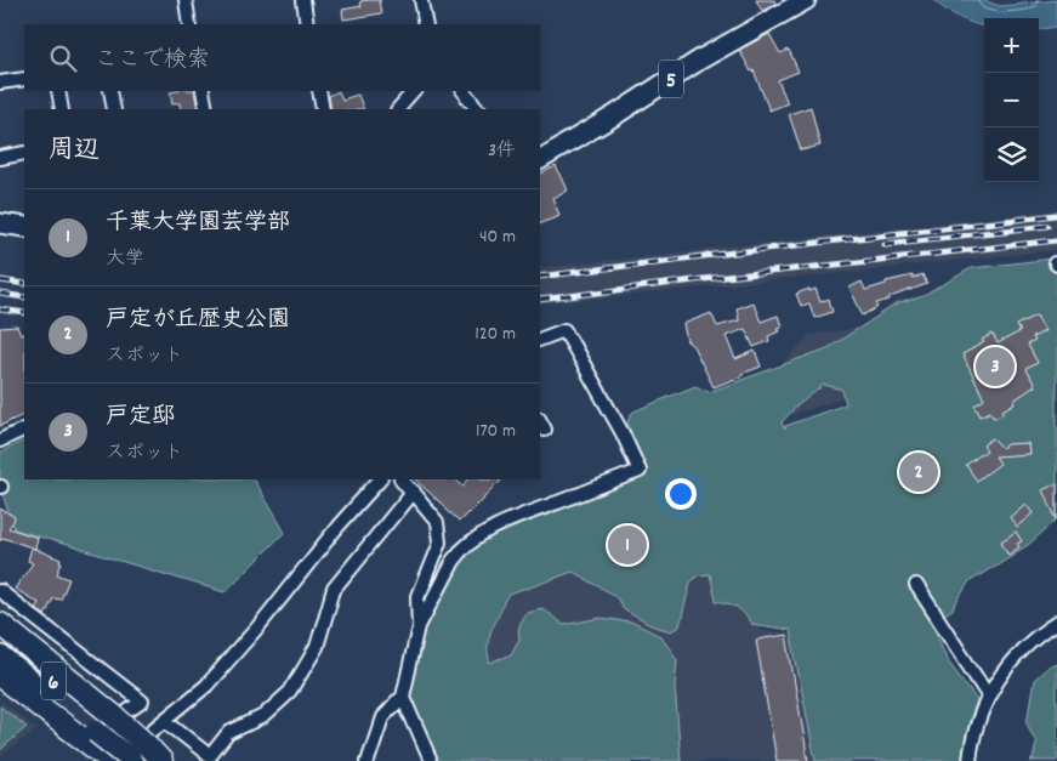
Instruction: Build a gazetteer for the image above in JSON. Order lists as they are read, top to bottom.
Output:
{
  "streets": {
    "highway": ["6"],
    "main road": ["5"]
  },
  "page": {
    "map_buttons": ["+", "−"],
    "search": "ここで検索",
    "heading": ["周辺", "3件"],
    "list": [
      {
        "mark": "1",
        "name": "千葉大学園芸学部",
        "note": "大学",
        "value": "40 m"
      },
      {
        "mark": "2",
        "name": "戸定が丘歴史公園",
        "note": "スポット",
        "value": "120 m"
      },
      {
        "mark": "3",
        "name": "戸定邸",
        "note": "スポット",
        "value": "170 m"
      }
    ],
    "pins": ["3", "2", "1"]
  }
}
